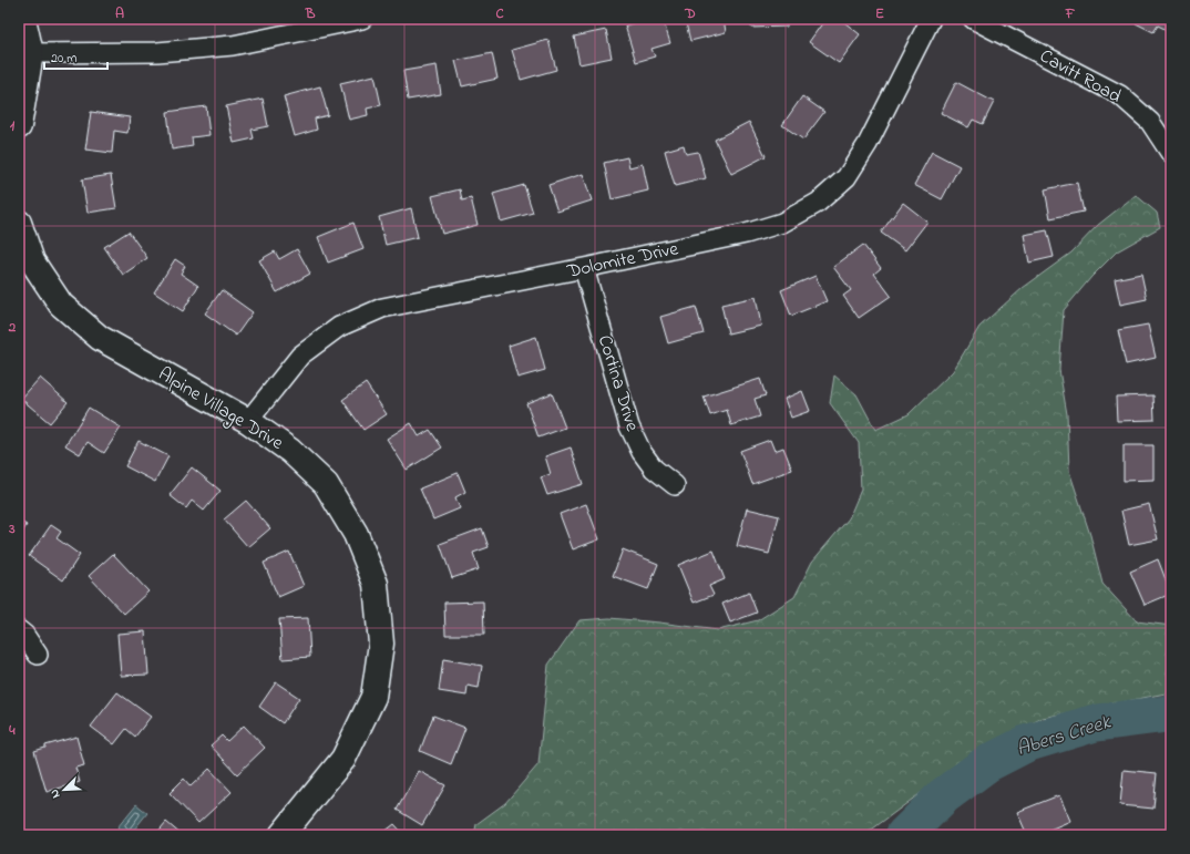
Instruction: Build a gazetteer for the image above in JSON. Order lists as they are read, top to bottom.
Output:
{
  "streets": {
    "street": [
      "Cavitt Road",
      "Dolomite Drive",
      "Cortina Drive",
      "Alpine Village Drive"
    ]
  },
  "crossings": [
    ["Dolomite Drive", "Cortina Drive"],
    ["Dolomite Drive", "Alpine Village Drive"]
  ],
  "water": ["Abers Creek"],
  "scale_bar": "20 m",
  "north": "bottom left",
  "grid": {
    "columns": [
      "A",
      "B",
      "C",
      "D",
      "E",
      "F"
    ],
    "rows": [
      "1",
      "2",
      "3",
      "4"
    ]
  }
}
